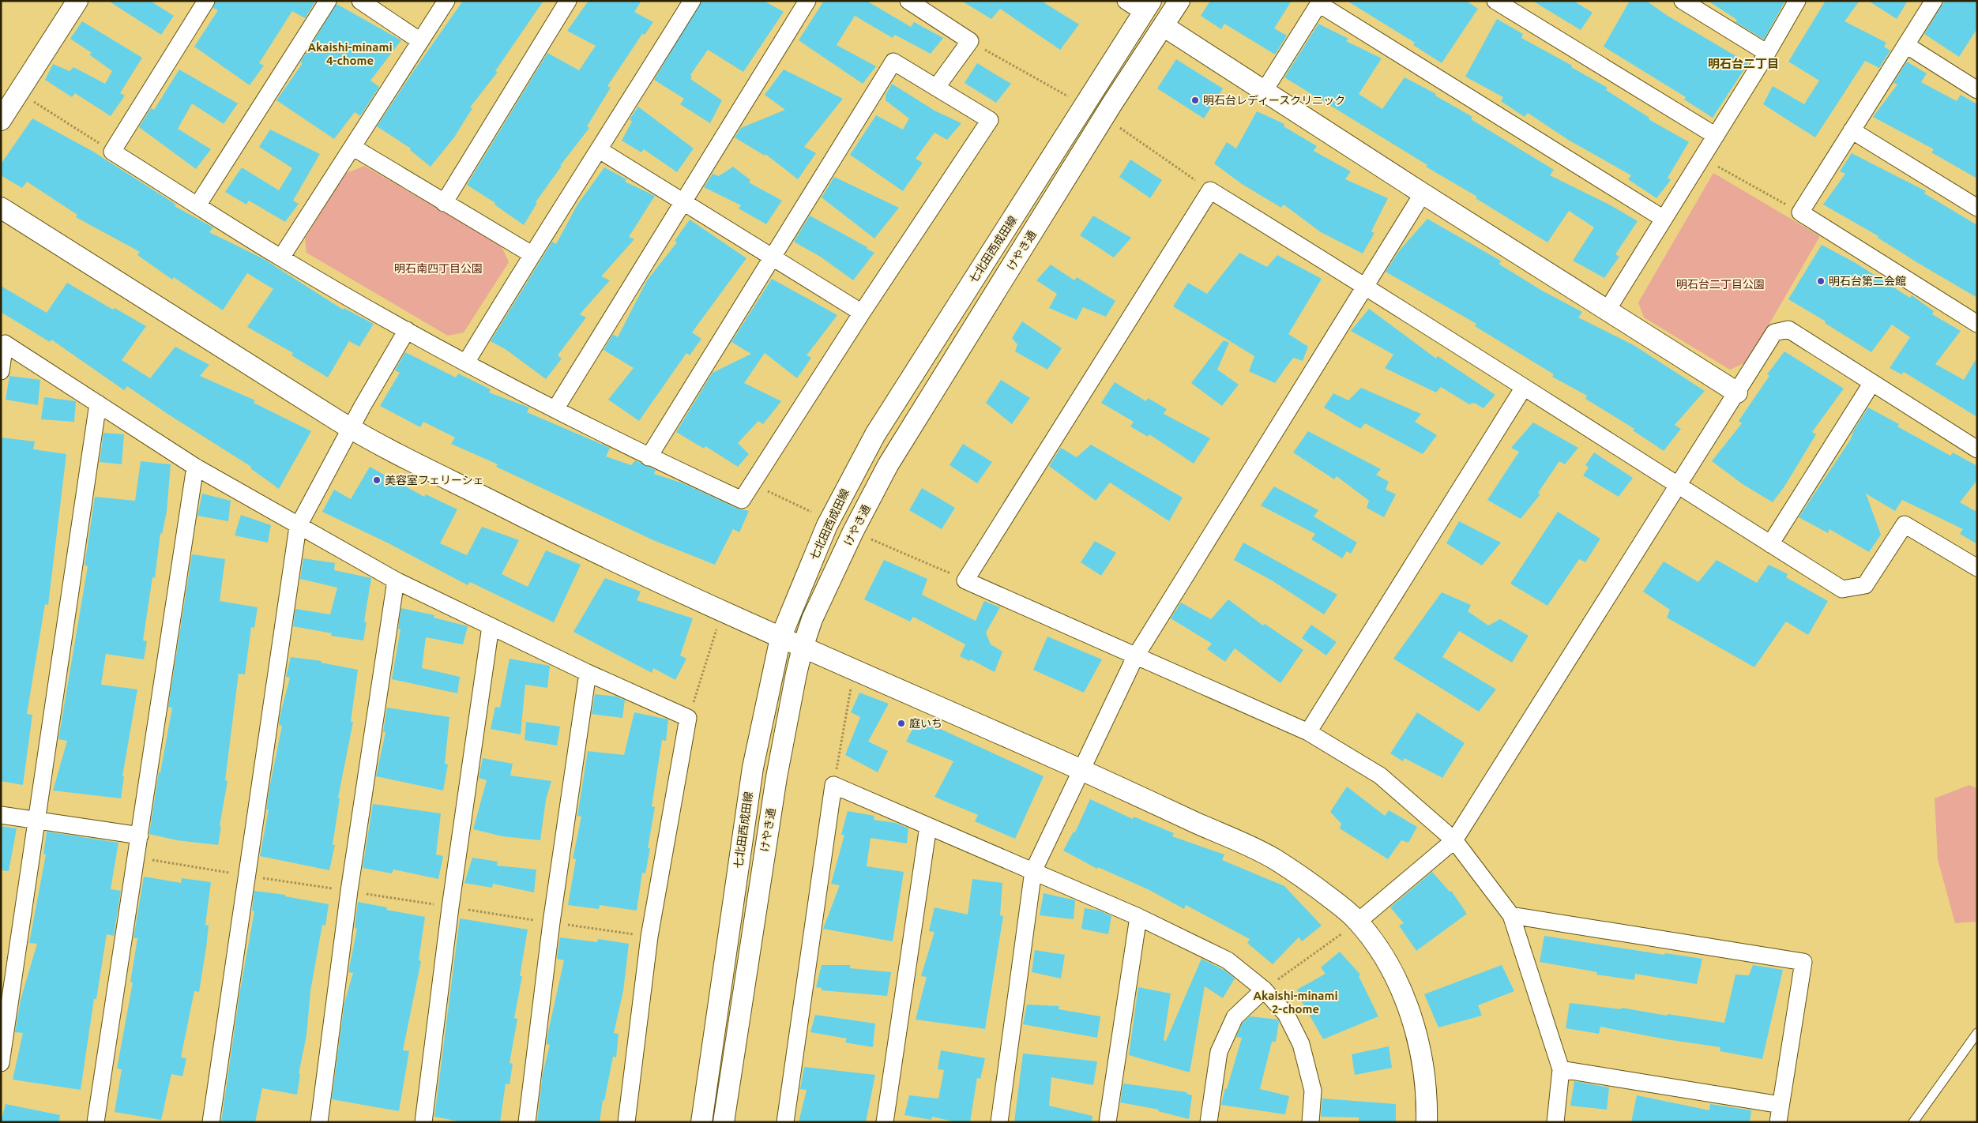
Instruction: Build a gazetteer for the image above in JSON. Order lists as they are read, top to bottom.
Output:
{
  "streets": {
    "street": ["七北田西成田線", "けやき通"]
  },
  "districts": ["Akaishi-minami 4-chome", "明石台二丁目", "Akaishi-minami 2-chome"],
  "parks": ["明石南四丁目公園", "明石台二丁目公園"],
  "places": [
    "明石台レディースクリニック",
    "明石台第二会館",
    "美容室フェリーシェ",
    "庭いち"
  ]
}
